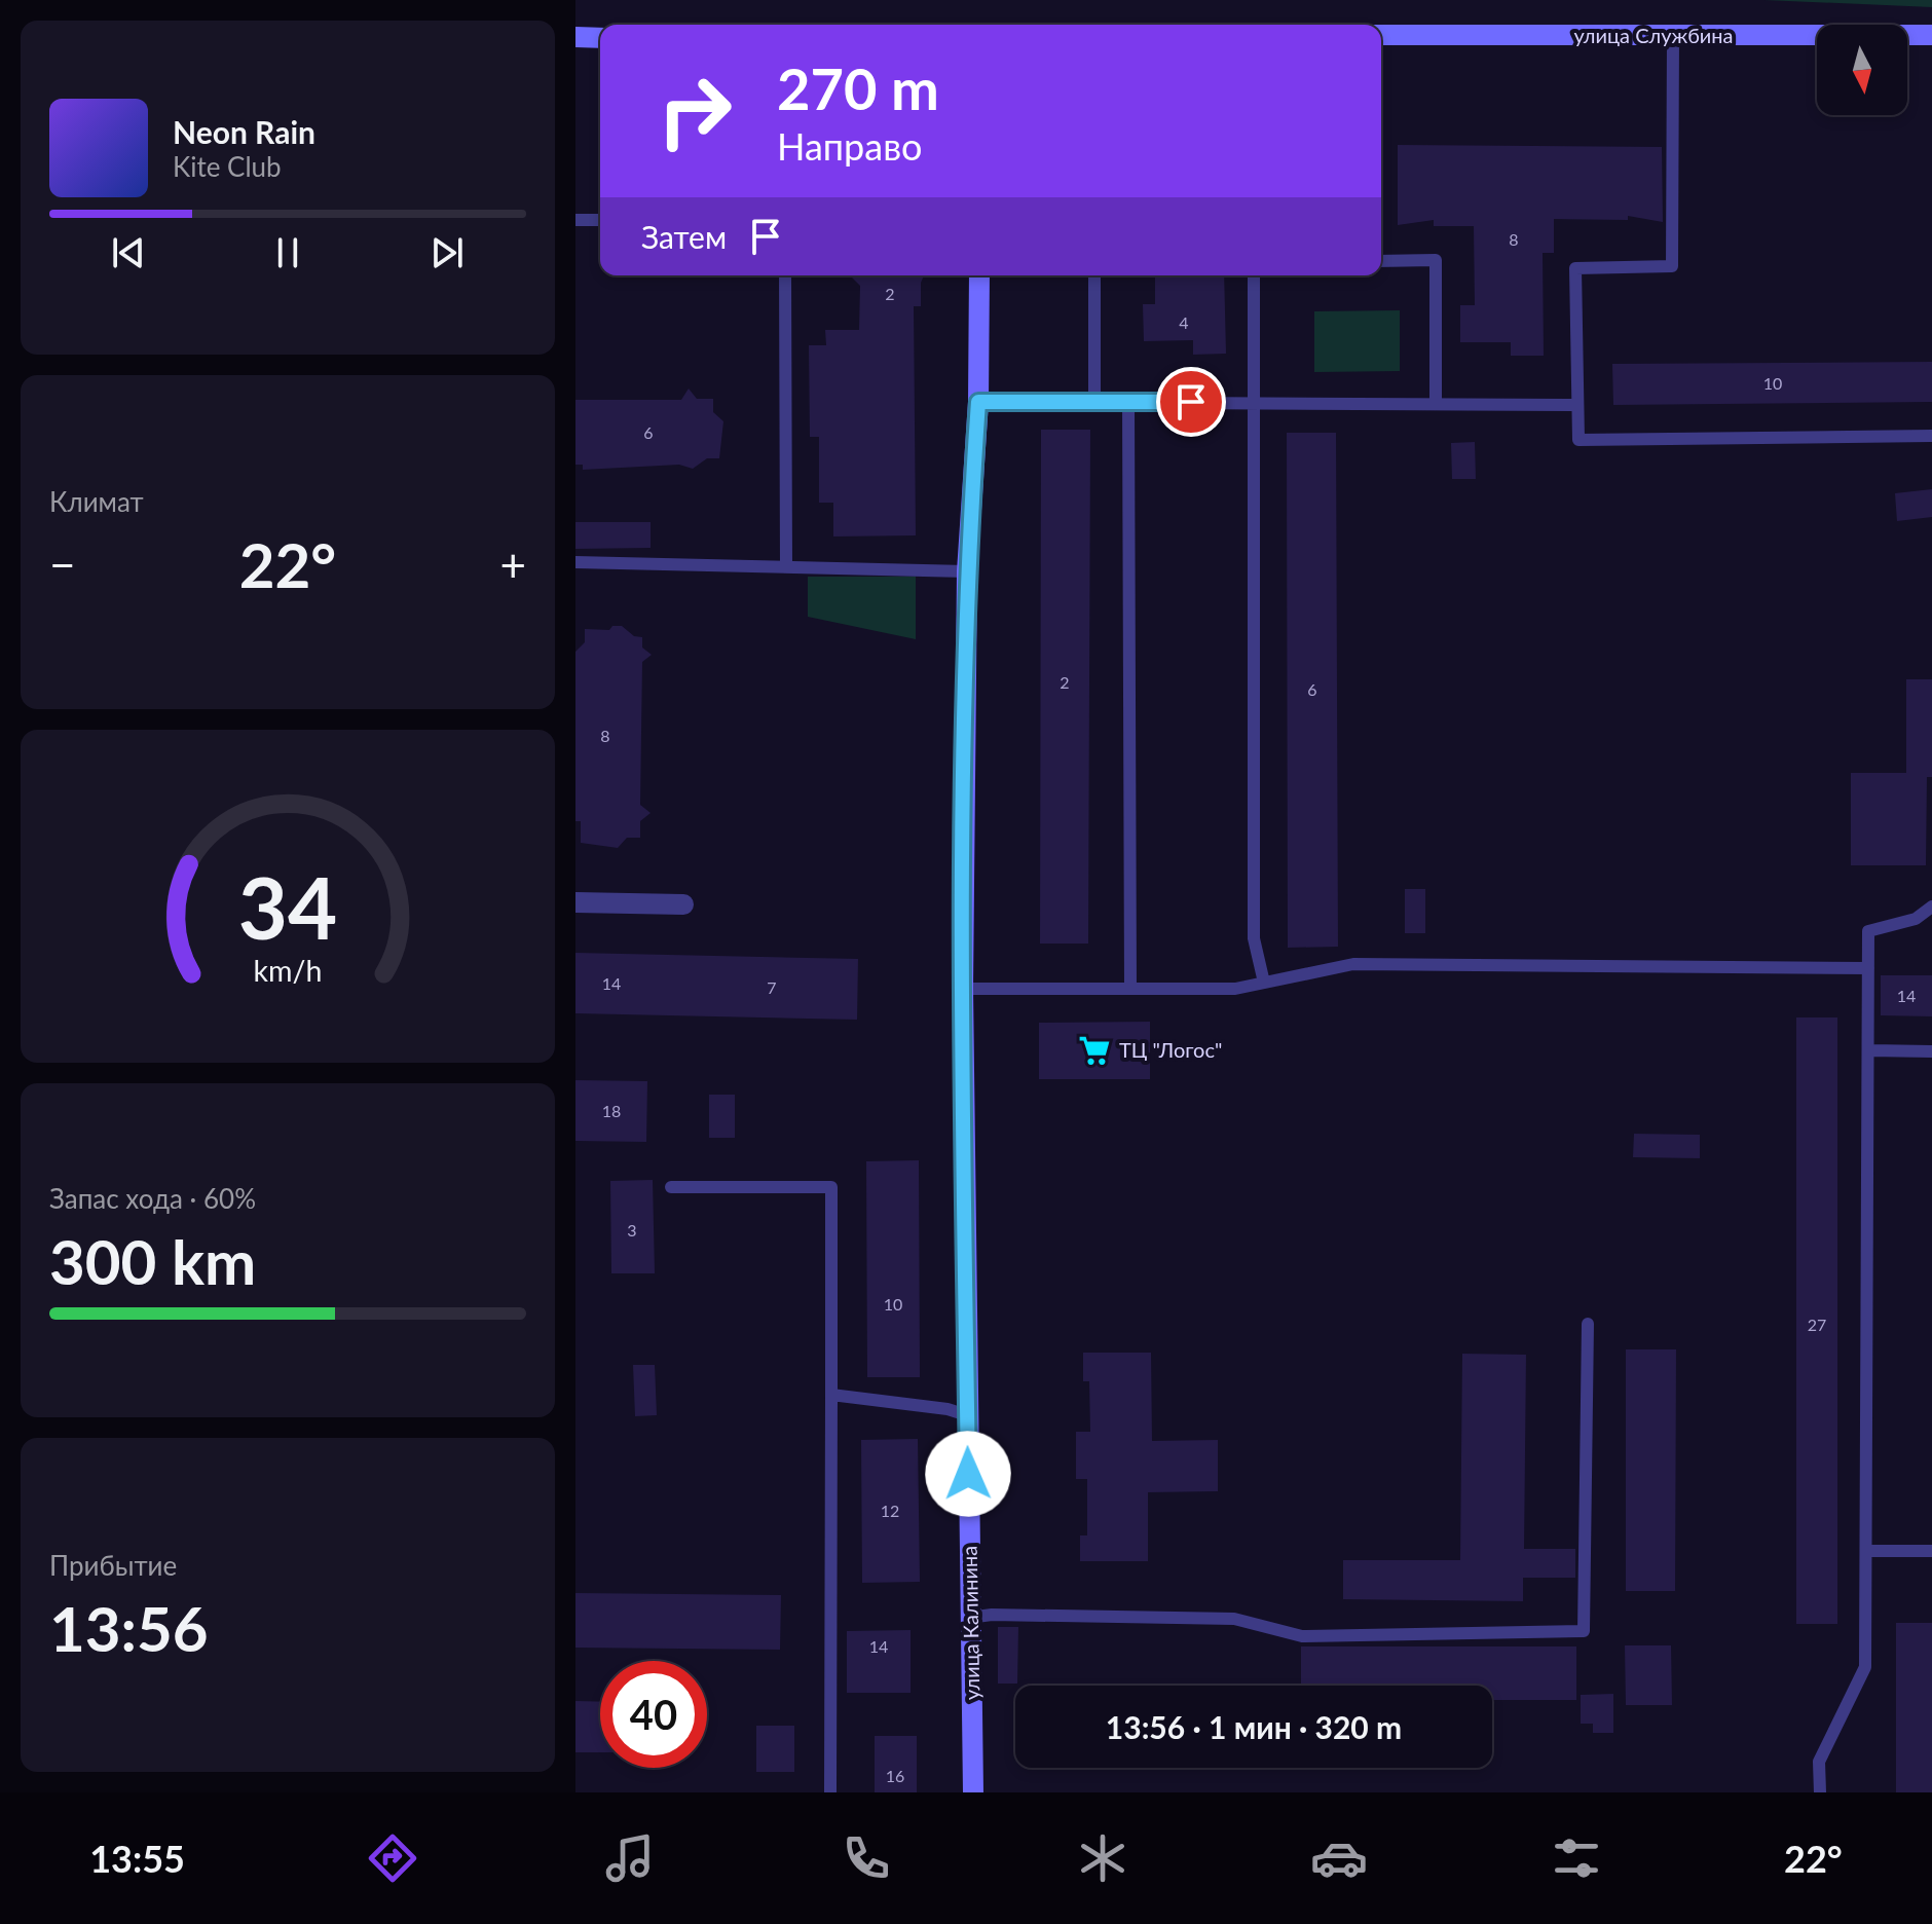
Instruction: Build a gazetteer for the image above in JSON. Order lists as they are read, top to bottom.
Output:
{
  "streets": {
    "street": ["улица Службина", "улица Калинина"]
  },
  "places": {
    "supermarket": ["ТЦ \"Логос\""]
  },
  "house_numbers": [
    "8",
    "2",
    "4",
    "10",
    "6",
    "2",
    "6",
    "8",
    "14",
    "7",
    "14",
    "18",
    "3",
    "10",
    "27",
    "12",
    "14",
    "16"
  ],
  "north": "bottom",
  "page": {
    "turn": ["270 m", "Направо"],
    "song": ["Neon Rain", "Kite Club"],
    "then": "Затем",
    "tile": [
      "Климат",
      ["Запас хода · 60%", "300 km"],
      ["Прибытие", "13:56"]
    ],
    "heat": ["−", "22°", "+"],
    "limit": "40",
    "trip": "13:56 · 1 мин · 320 m",
    "tabs": ["13:55", "22°"],
    "gauge": ["34", "km/h"]
  }
}
